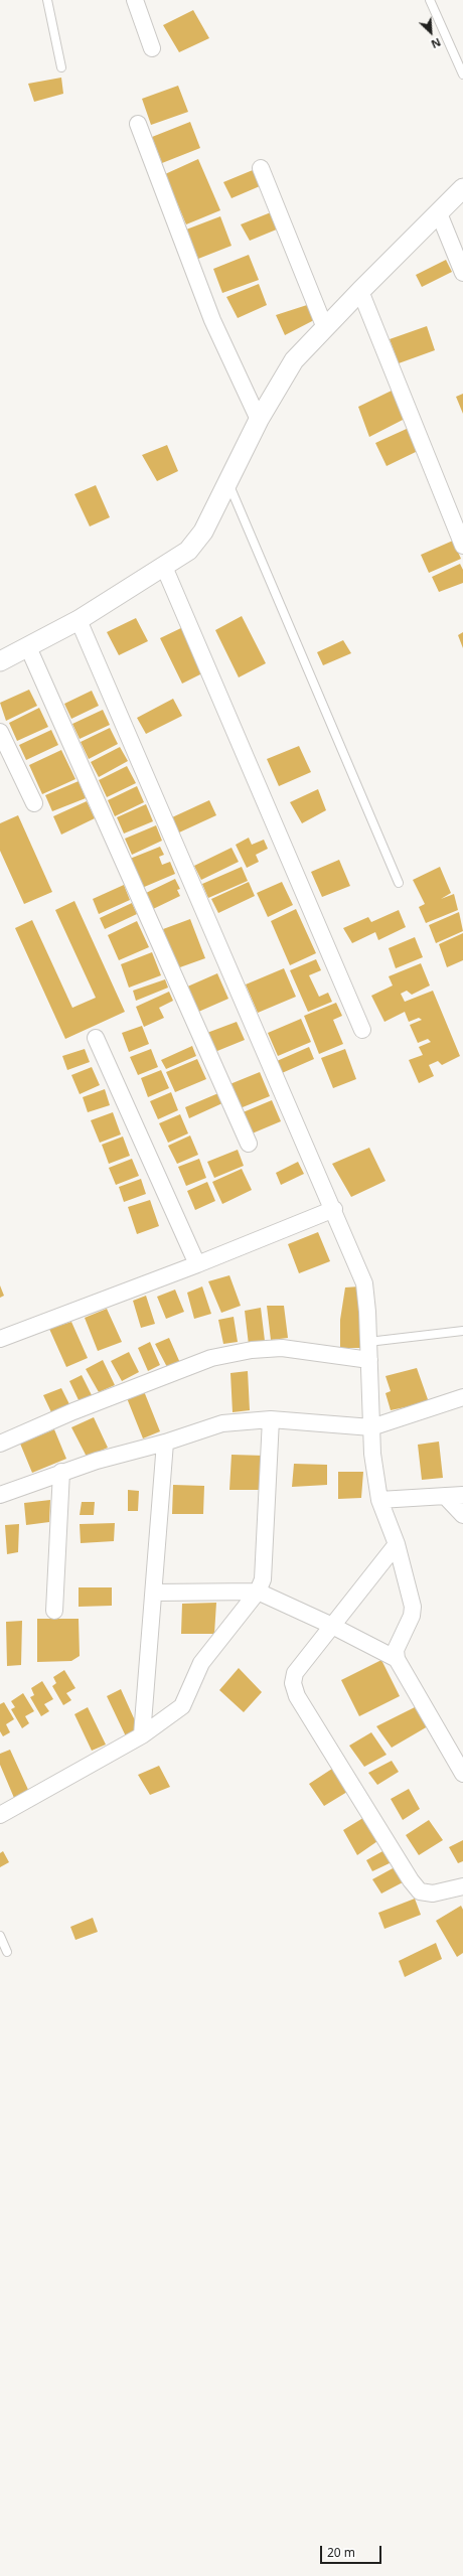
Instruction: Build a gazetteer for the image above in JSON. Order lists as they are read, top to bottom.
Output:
{
  "scale_bar": "20 m",
  "north": "bottom right"
}
